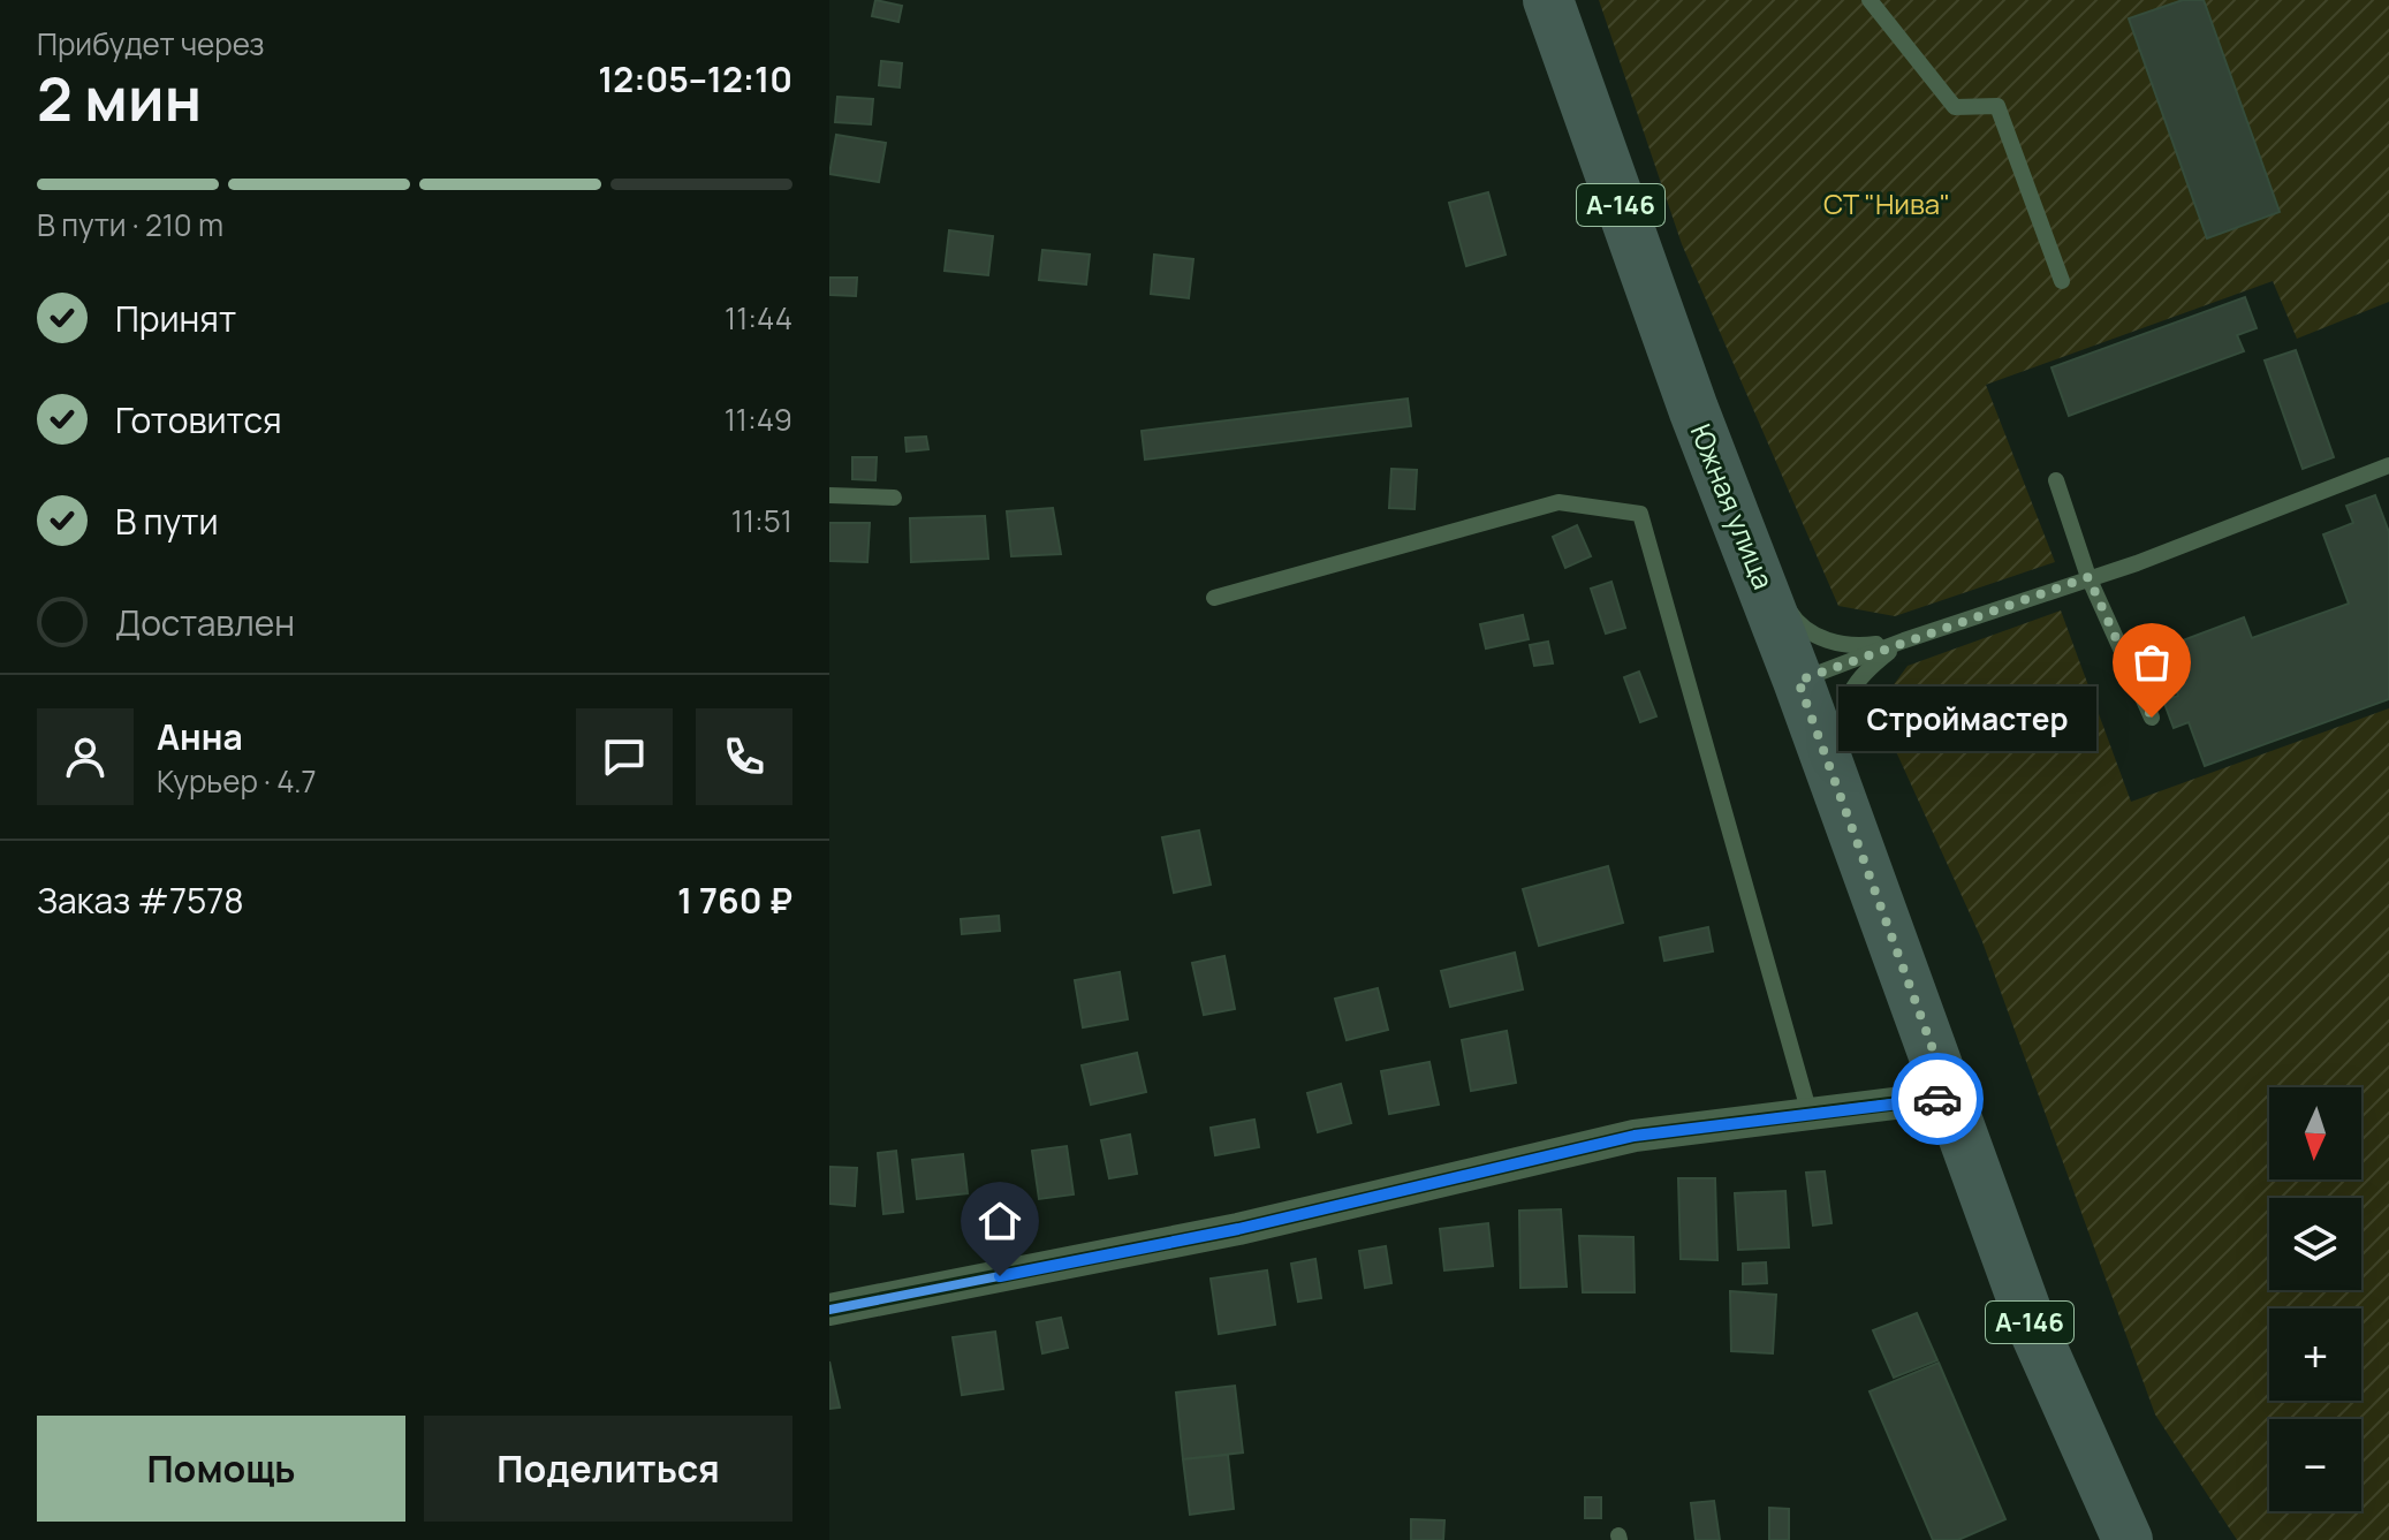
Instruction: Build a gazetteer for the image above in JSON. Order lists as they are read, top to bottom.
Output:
{
  "streets": {
    "highway": ["А-146", "Южная улица"]
  },
  "crossings": [
    ["А-146", "Южная улица"]
  ],
  "parks": ["СТ \"Нива\""],
  "places": ["Строймастер"],
  "north": "bottom",
  "page": {
    "heading": ["2 мин", "Прибудет через", "12:05–12:10"],
    "panel": [
      "Анна",
      "Курьер · 4.7",
      "Заказ #7578",
      "1 760 ₽"
    ],
    "bar": "В пути · 210 m",
    "list": [
      ["Принят", "11:44"],
      ["Готовится", "11:49"],
      ["В пути", "11:51"],
      "Доставлен"
    ],
    "bubble": "Строймастер",
    "map_buttons": ["+", "−"],
    "buttons": ["Помощь", "Поделиться"]
  }
}
